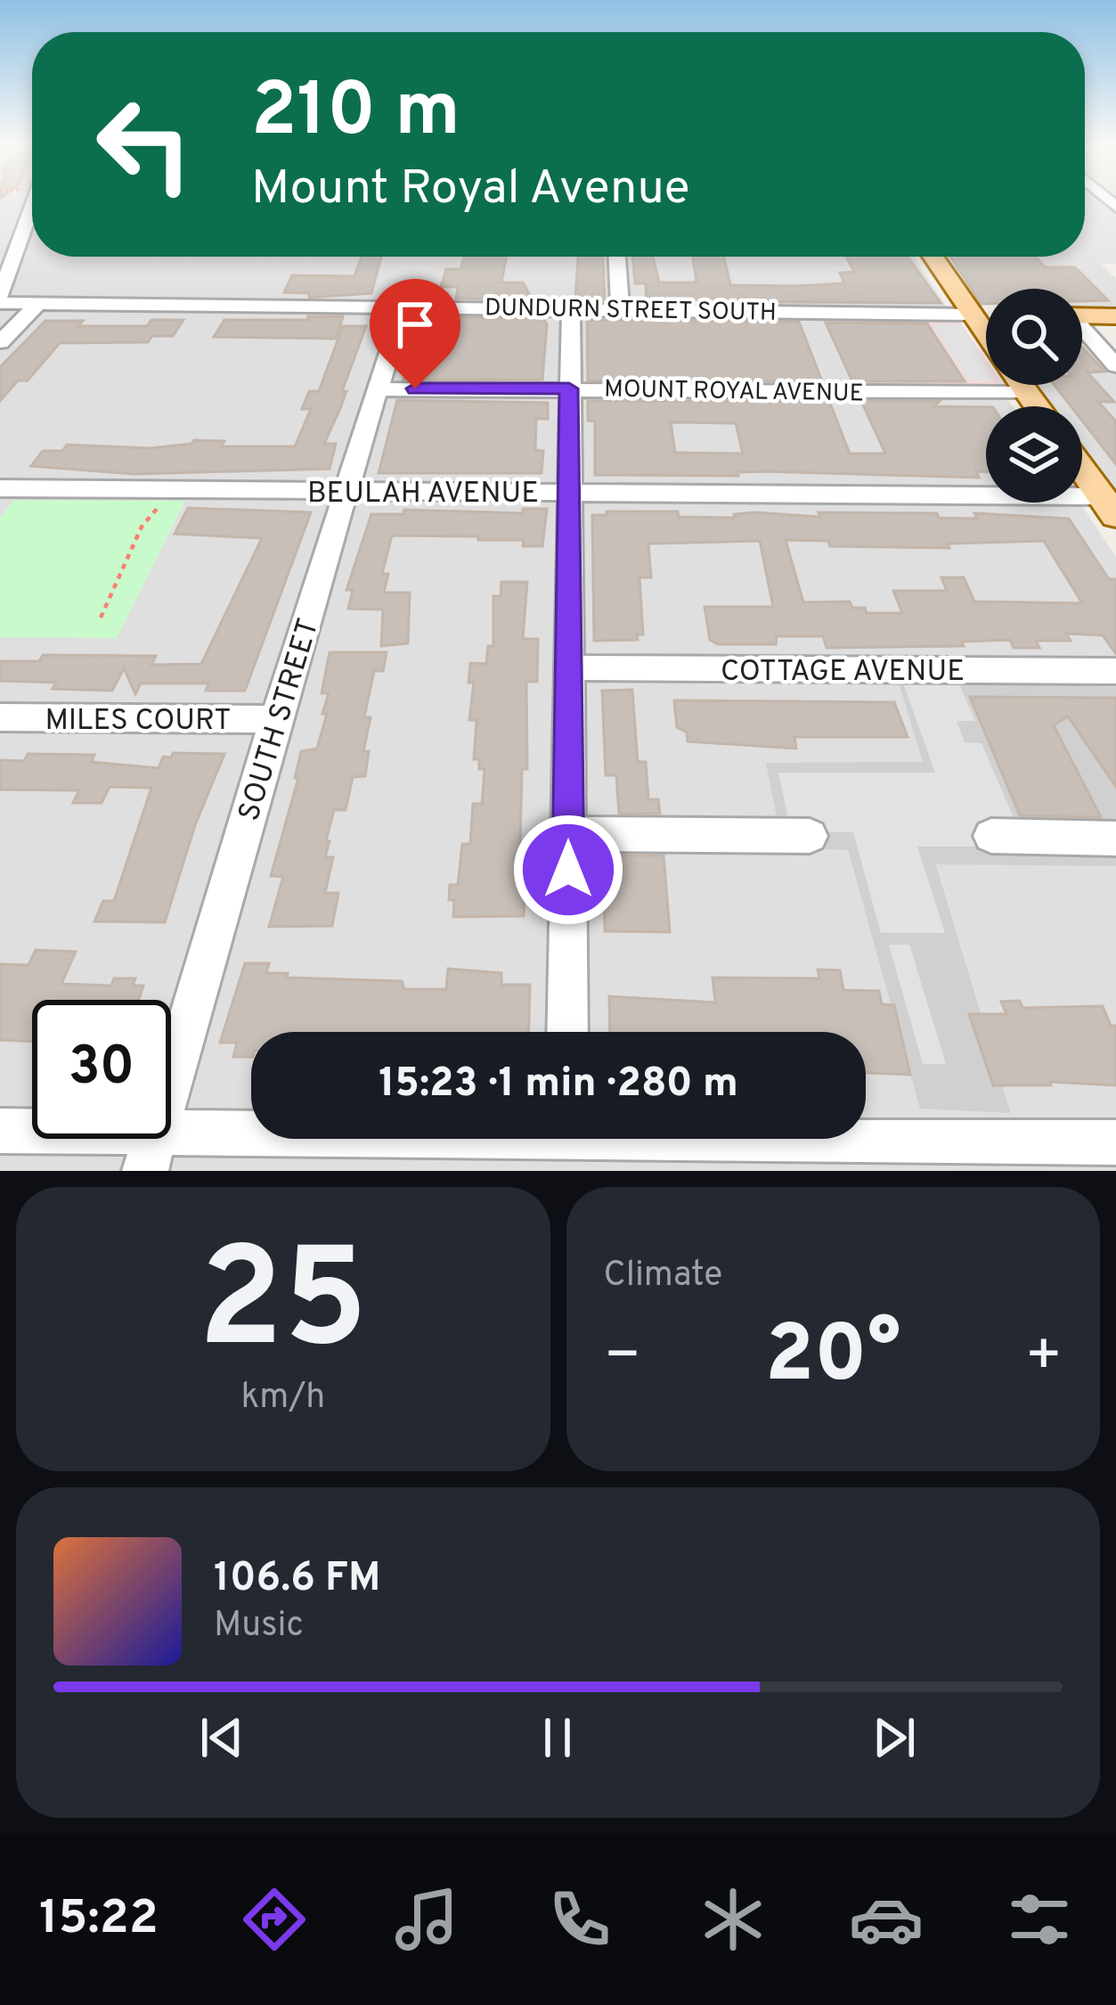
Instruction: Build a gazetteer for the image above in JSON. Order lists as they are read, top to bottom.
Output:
{
  "streets": {
    "main road": ["DUNDURN STREET SOUTH"],
    "street": [
      "MOUNT ROYAL AVENUE",
      "BEULAH AVENUE",
      "COTTAGE AVENUE",
      "MILES COURT",
      "SOUTH STREET"
    ]
  },
  "crossings": [
    ["DUNDURN STREET SOUTH", "SOUTH STREET"],
    ["MOUNT ROYAL AVENUE", "SOUTH STREET"],
    ["BEULAH AVENUE", "SOUTH STREET"],
    ["MILES COURT", "SOUTH STREET"]
  ],
  "page": {
    "turn": ["210 m", "Mount Royal Avenue"],
    "limit": "30",
    "trip": "15:23 · 1 min · 280 m",
    "tile": [
      ["25", "km/h"],
      "Climate"
    ],
    "heat": ["−", "20°", "+"],
    "song": ["106.6 FM", "Music"],
    "tabs": "15:22"
  }
}
